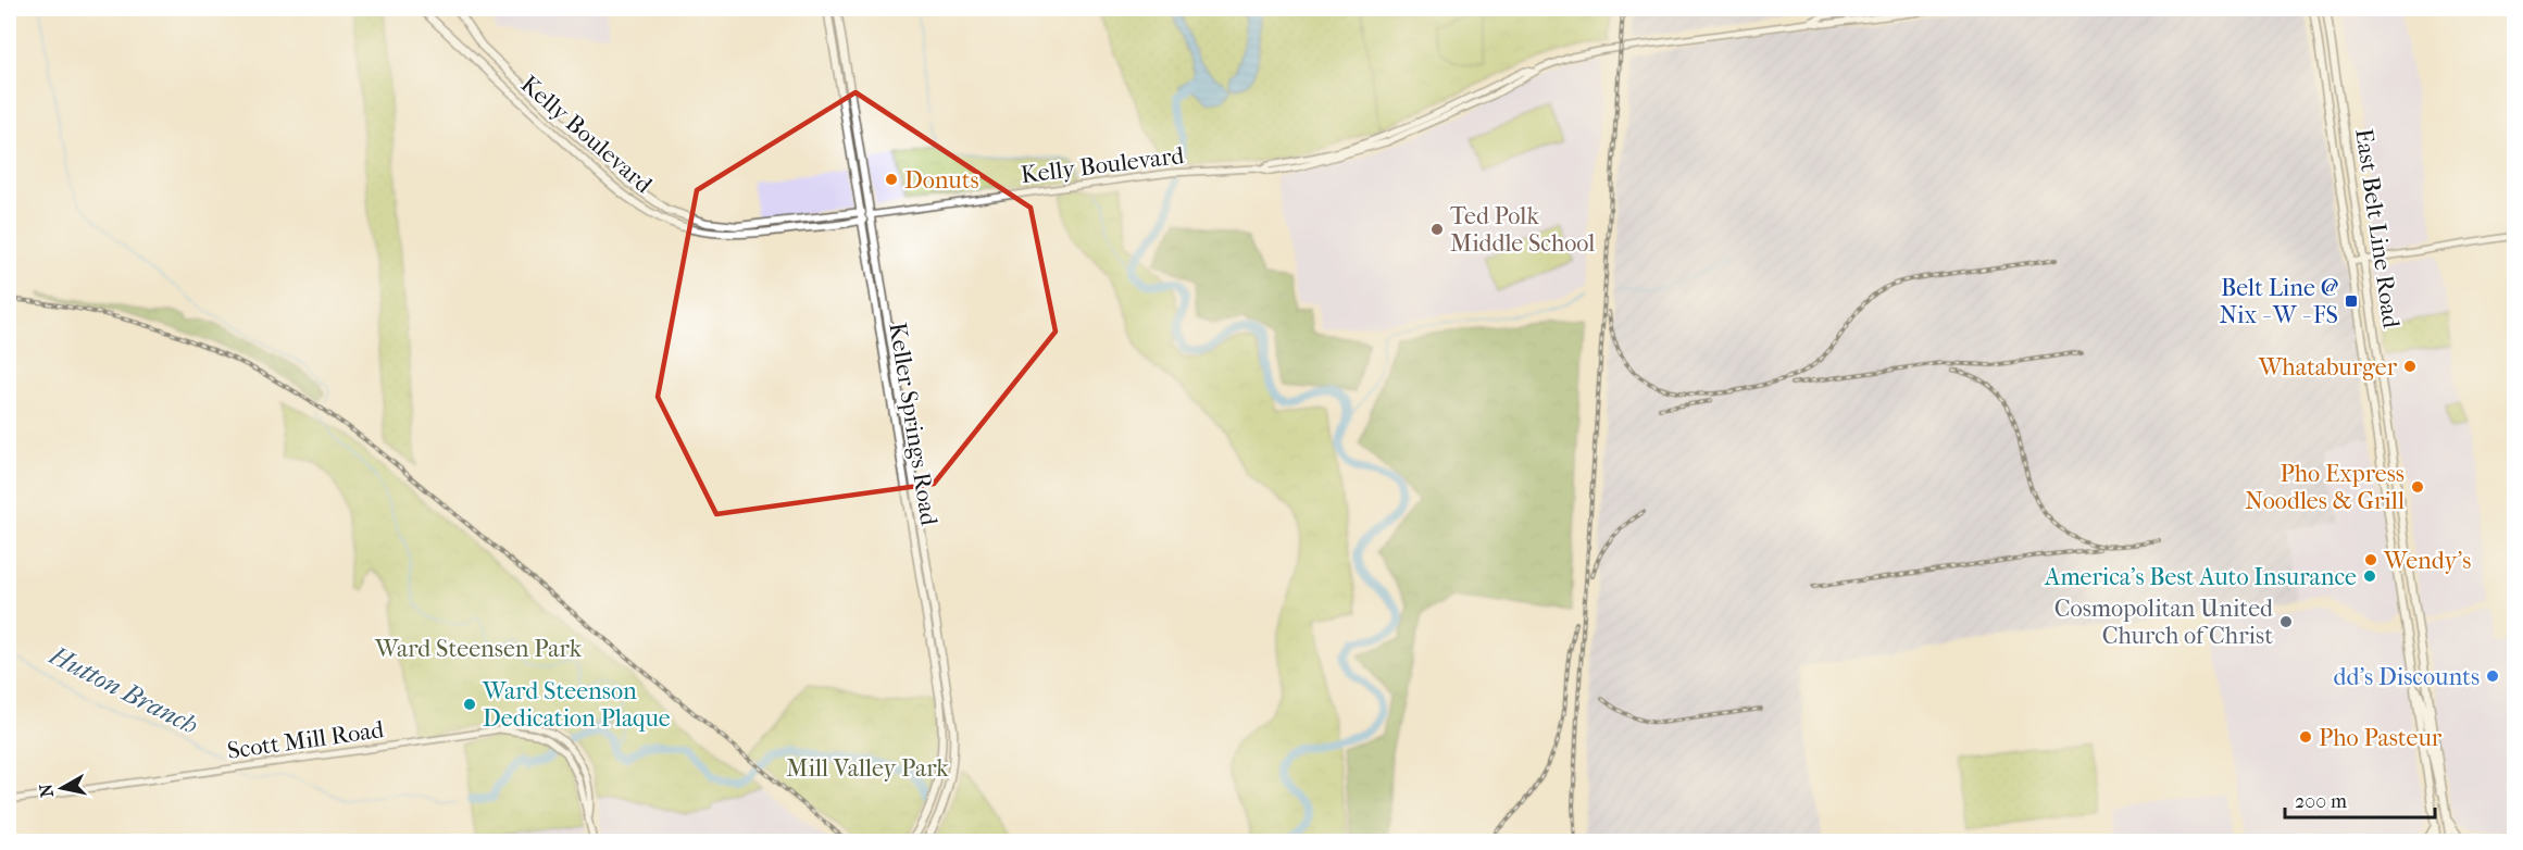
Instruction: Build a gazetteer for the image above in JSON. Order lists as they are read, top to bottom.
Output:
{
  "streets": {
    "main road": ["Kelly Boulevard", "East Belt Line Road", "Keller Springs Road"],
    "street": ["Scott Mill Road"]
  },
  "crossings": [
    ["Kelly Boulevard", "Keller Springs Road"]
  ],
  "water": ["Hutton Branch"],
  "parks": ["Ward Steensen Park", "Mill Valley Park"],
  "places": {
    "other": [
      "Donuts",
      "Ted Polk Middle School",
      "Whataburger",
      "Pho Express Noodles & Grill",
      "Wendy's",
      "America's Best Auto Insurance",
      "Cosmopolitan United Church of Christ",
      "dd's Discounts",
      "Ward Steenson Dedication Plaque",
      "Pho Pasteur"
    ],
    "transit": ["Belt Line @ Nix - W - FS"]
  },
  "scale_bar": "200 m",
  "north": "left"
}
